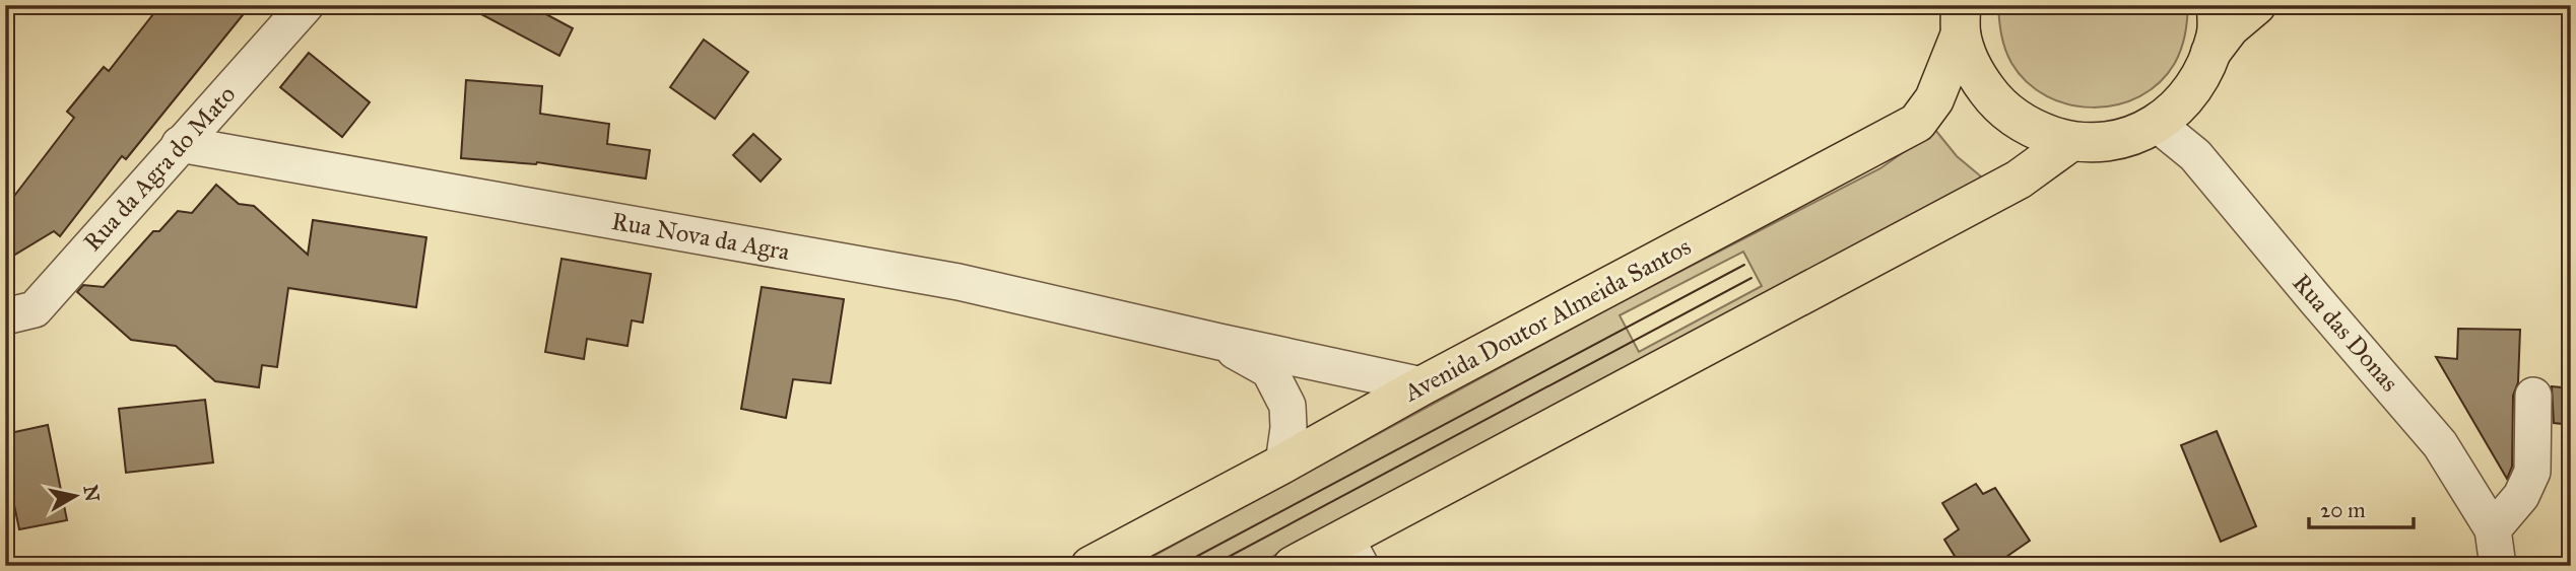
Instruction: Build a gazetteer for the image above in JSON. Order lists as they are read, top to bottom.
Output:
{
  "streets": {
    "main road": ["Avenida Doutor Almeida Santos"],
    "street": ["Rua da Agra do Mato", "Rua Nova da Agra", "Rua das Donas"]
  },
  "crossings": [
    ["Rua da Agra do Mato", "Rua Nova da Agra"],
    ["Rua Nova da Agra", "Avenida Doutor Almeida Santos"]
  ],
  "scale_bar": "20 m",
  "north": "right"
}
